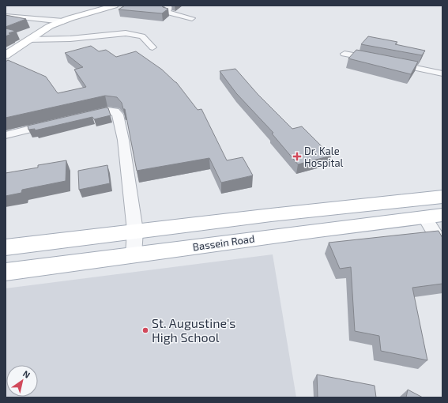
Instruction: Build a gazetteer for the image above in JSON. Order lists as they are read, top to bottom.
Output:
{
  "streets": {
    "main road": ["Bassein Road"]
  },
  "places": {
    "health": ["Dr. Kale Hospital"],
    "other": ["St. Augustine's High School"]
  },
  "north": "top right"
}
